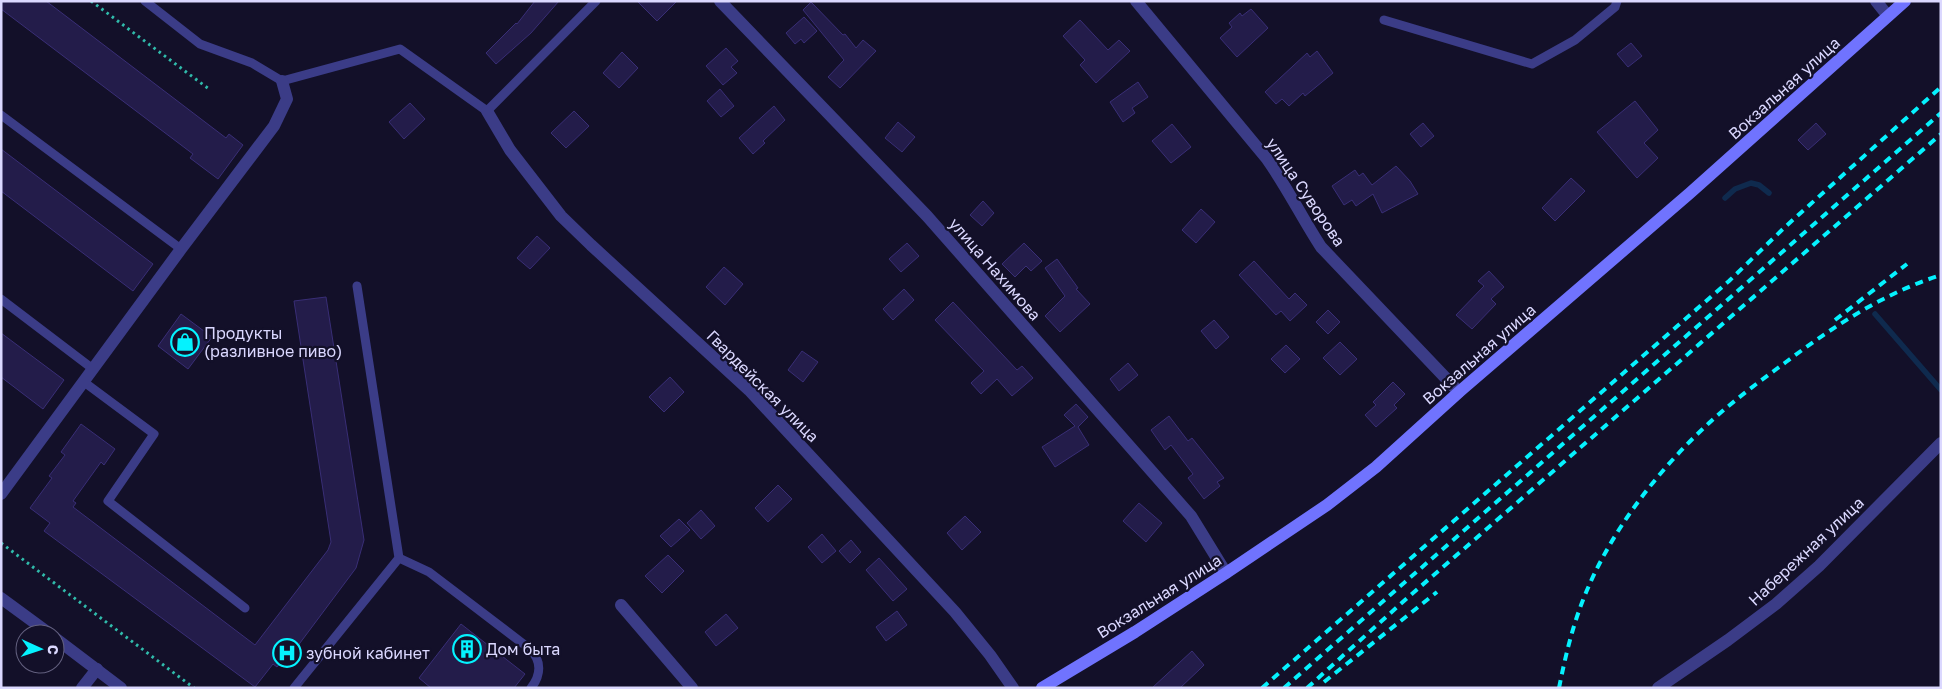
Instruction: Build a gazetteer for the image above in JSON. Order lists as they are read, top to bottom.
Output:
{
  "streets": {
    "main road": ["Вокзальная улица"],
    "street": [
      "улица Суворова",
      "улица Нахимова",
      "Гвардейская улица",
      "Набережная улица"
    ]
  },
  "crossings": [
    ["Вокзальная улица", "улица Суворова"],
    ["Вокзальная улица", "улица Нахимова"]
  ],
  "places": {
    "shop": ["Продукты (разливное пиво)"],
    "building": ["Дом быта"],
    "hospital": ["зубной кабинет"]
  },
  "north": "right"
}
